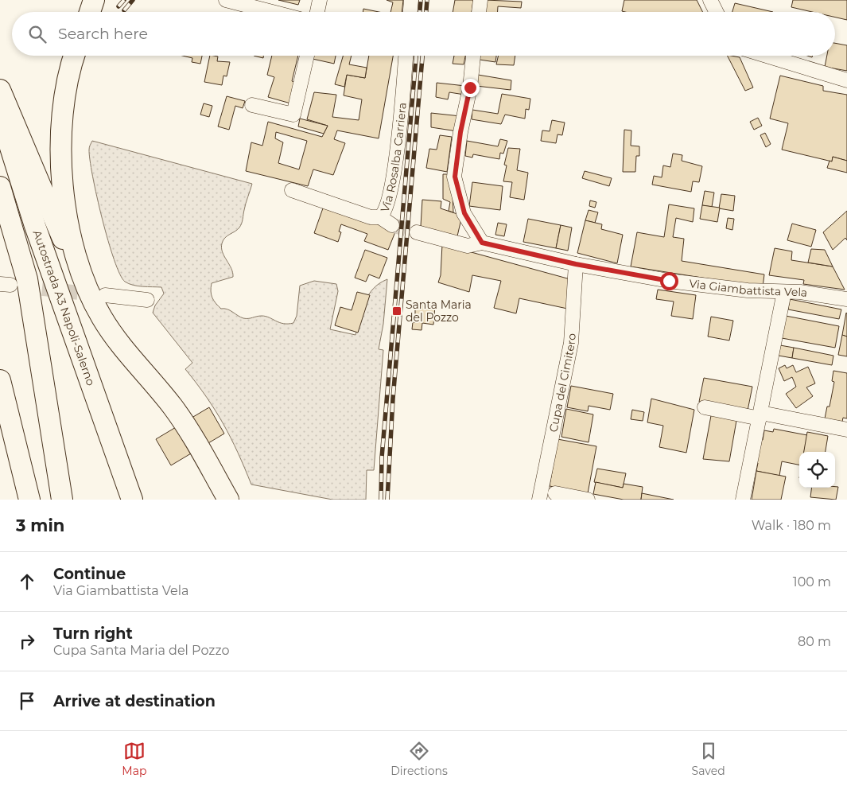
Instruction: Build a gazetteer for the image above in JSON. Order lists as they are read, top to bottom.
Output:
{
  "streets": {
    "highway": ["Autostrada A3 Napoli-Salerno"],
    "street": ["Via Rosalba Carriera", "Via Giambattista Vela", "Cupa del Cimitero"]
  },
  "crossings": [
    ["Via Giambattista Vela", "Cupa del Cimitero"]
  ],
  "places": {
    "transit": ["Santa Maria del Pozzo"]
  },
  "page": {
    "search": "Search here",
    "heading": ["3 min", "Walk · 180 m"],
    "list": [
      ["Continue", "Via Giambattista Vela", "100 m"],
      ["Turn right", "Cupa Santa Maria del Pozzo", "80 m"],
      "Arrive at destination"
    ],
    "nav": ["Map", "Directions", "Saved"]
  }
}
